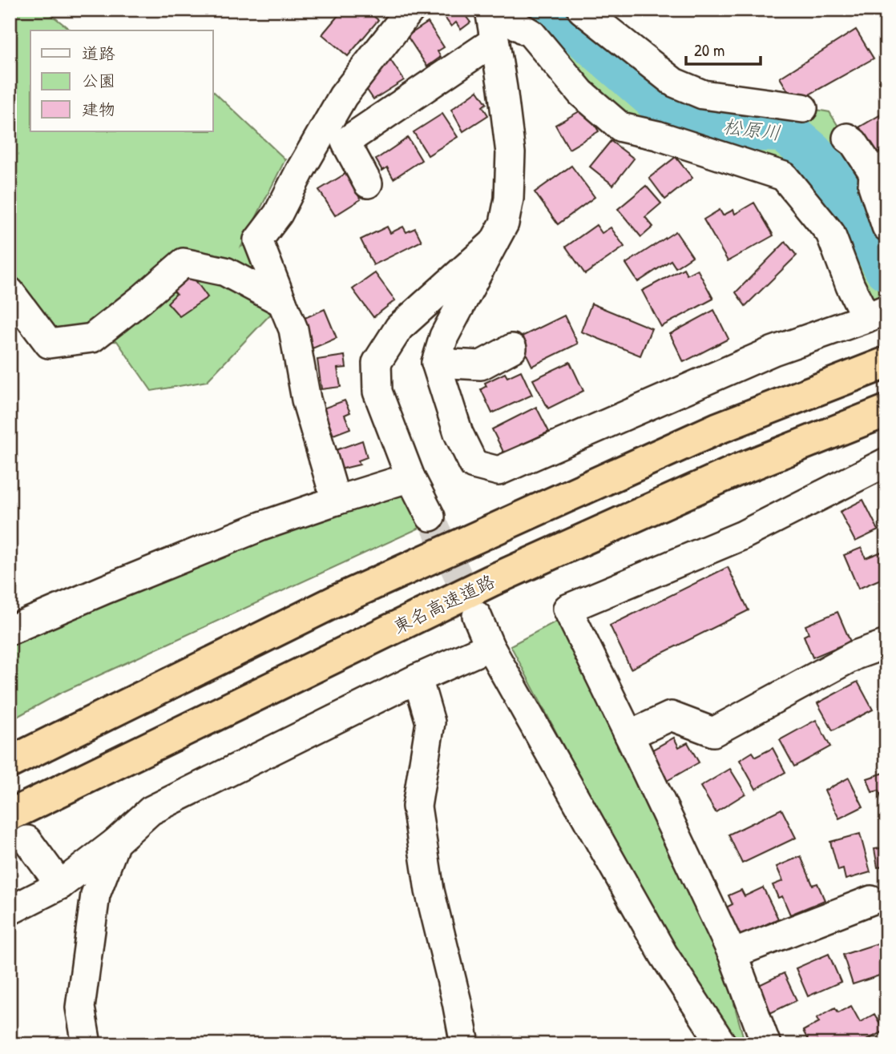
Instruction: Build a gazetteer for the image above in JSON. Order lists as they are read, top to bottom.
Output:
{
  "streets": {
    "highway": ["東名高速道路"]
  },
  "water": ["松原川"],
  "legend": ["道路", "公園", "建物"],
  "scale_bar": "20 m"
}
